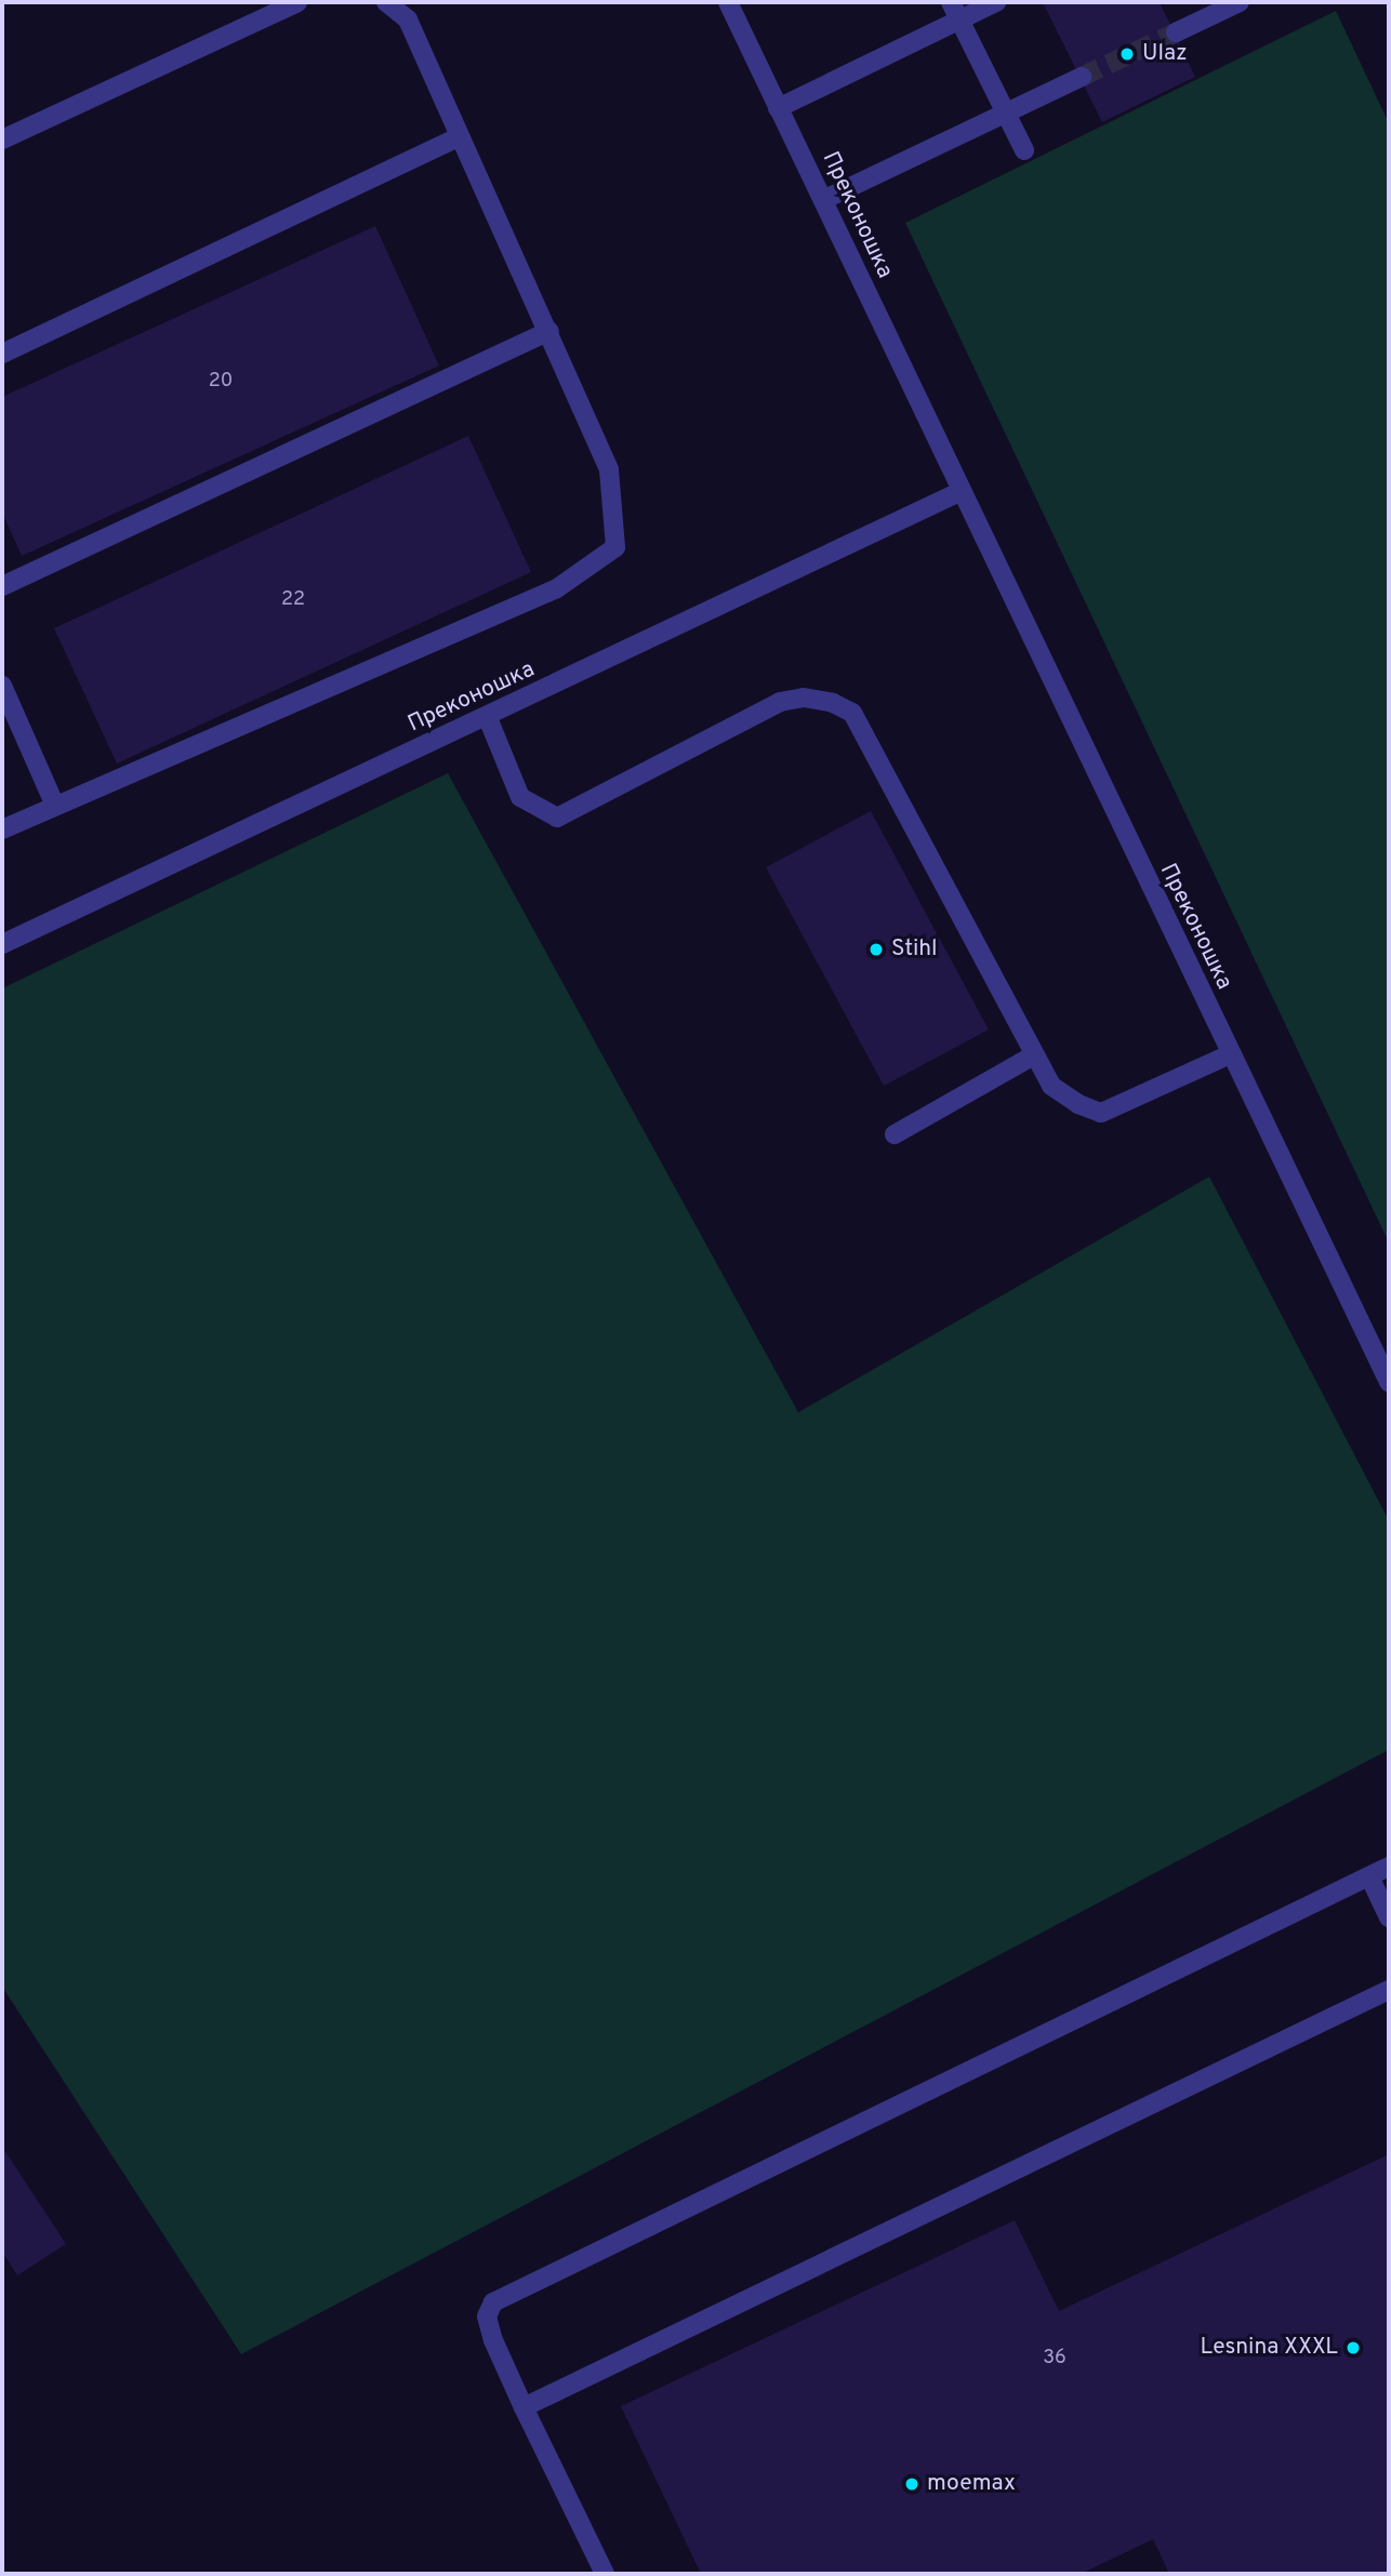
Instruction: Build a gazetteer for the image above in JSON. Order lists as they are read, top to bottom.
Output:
{
  "streets": {
    "street": ["Преконошка"]
  },
  "places": [
    "Ulaz",
    "Stihl",
    "Lesnina XXXL",
    "moemax"
  ],
  "house_numbers": ["20", "22", "36"]
}
